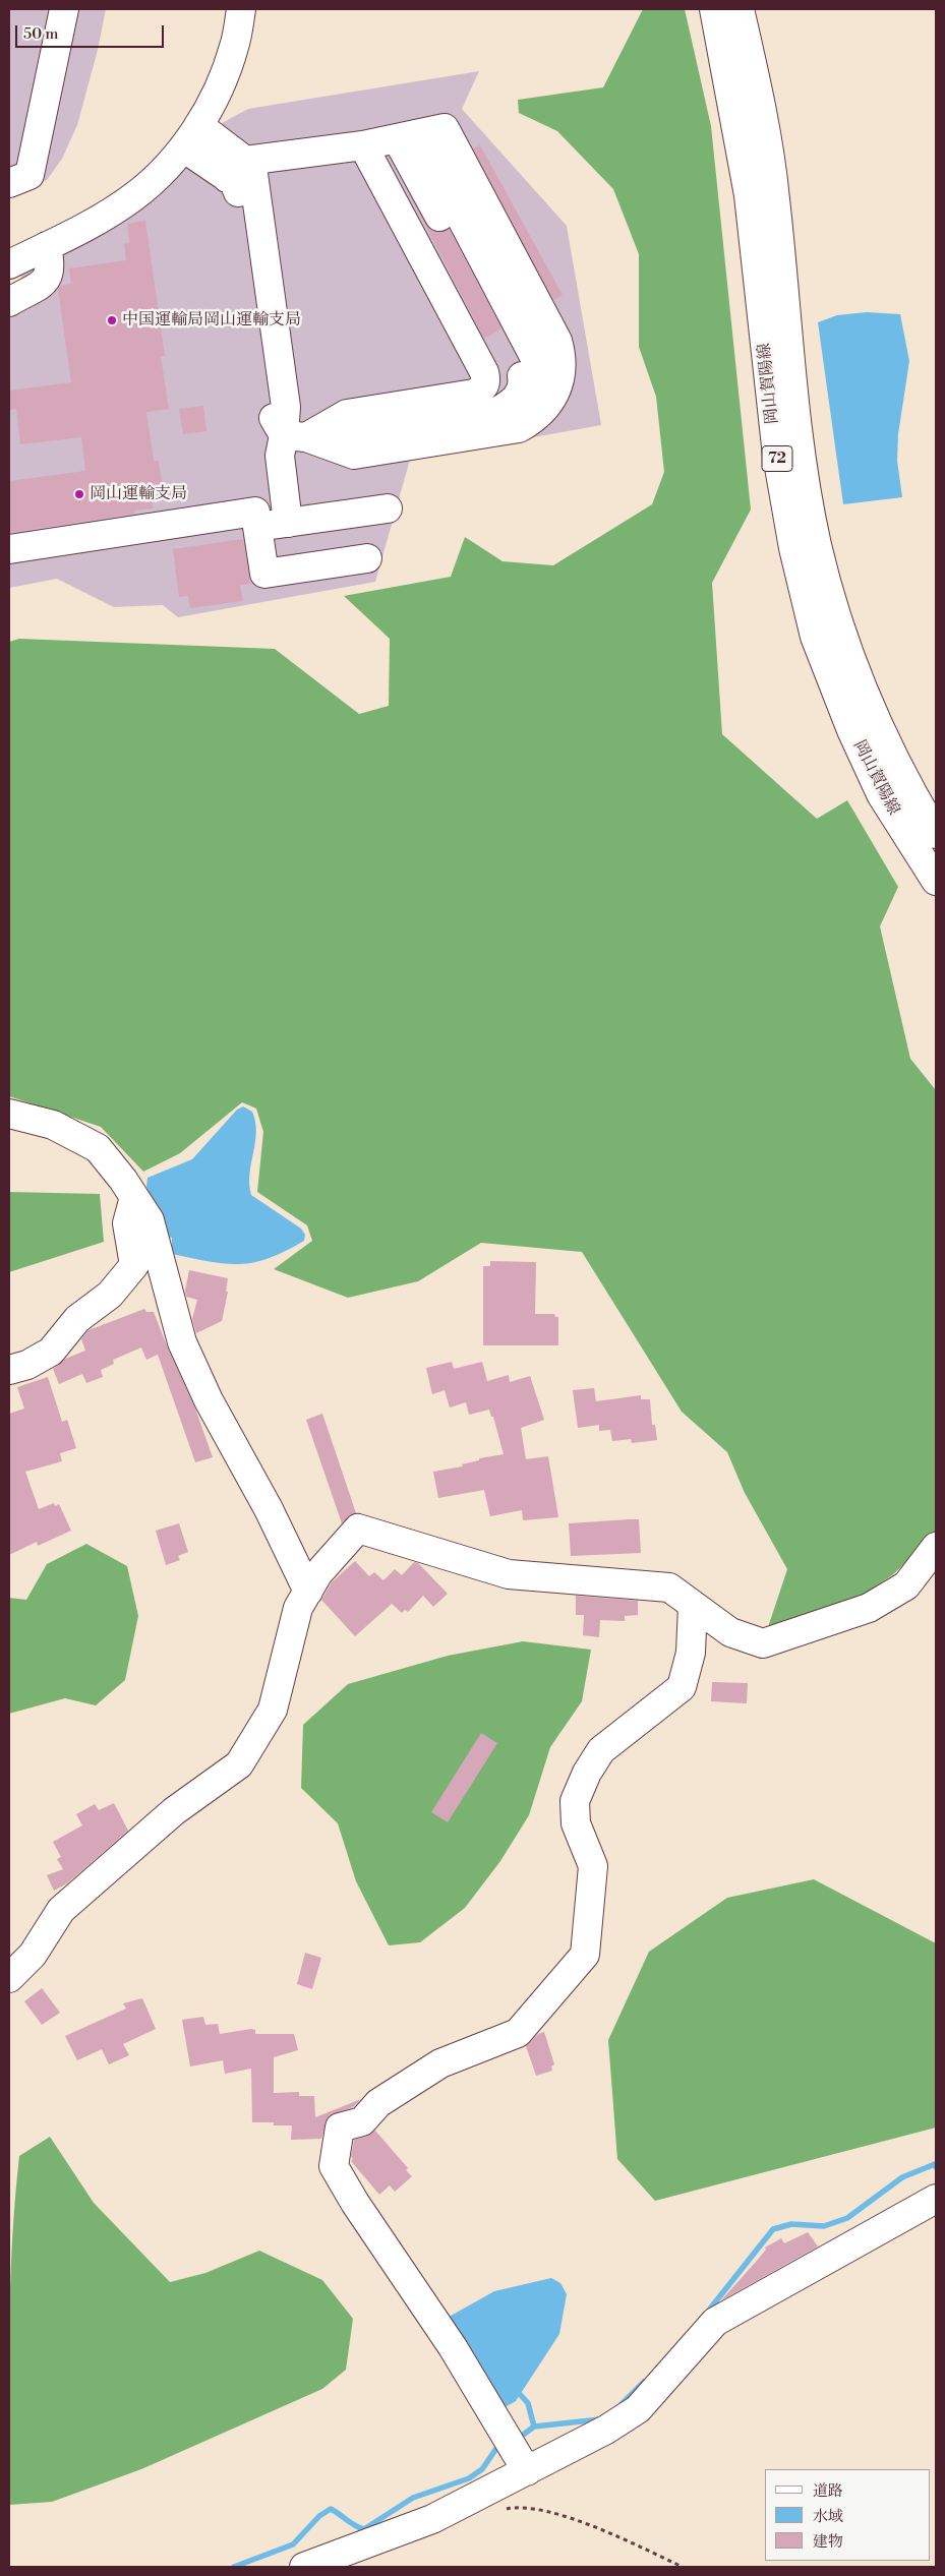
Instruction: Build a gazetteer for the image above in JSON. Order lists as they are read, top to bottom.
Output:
{
  "streets": {
    "street": ["岡山賀陽線", "72"]
  },
  "places": ["中国運輸局岡山運輸支局", "岡山運輸支局"],
  "legend": ["道路", "水域", "建物"],
  "scale_bar": "50 m"
}
